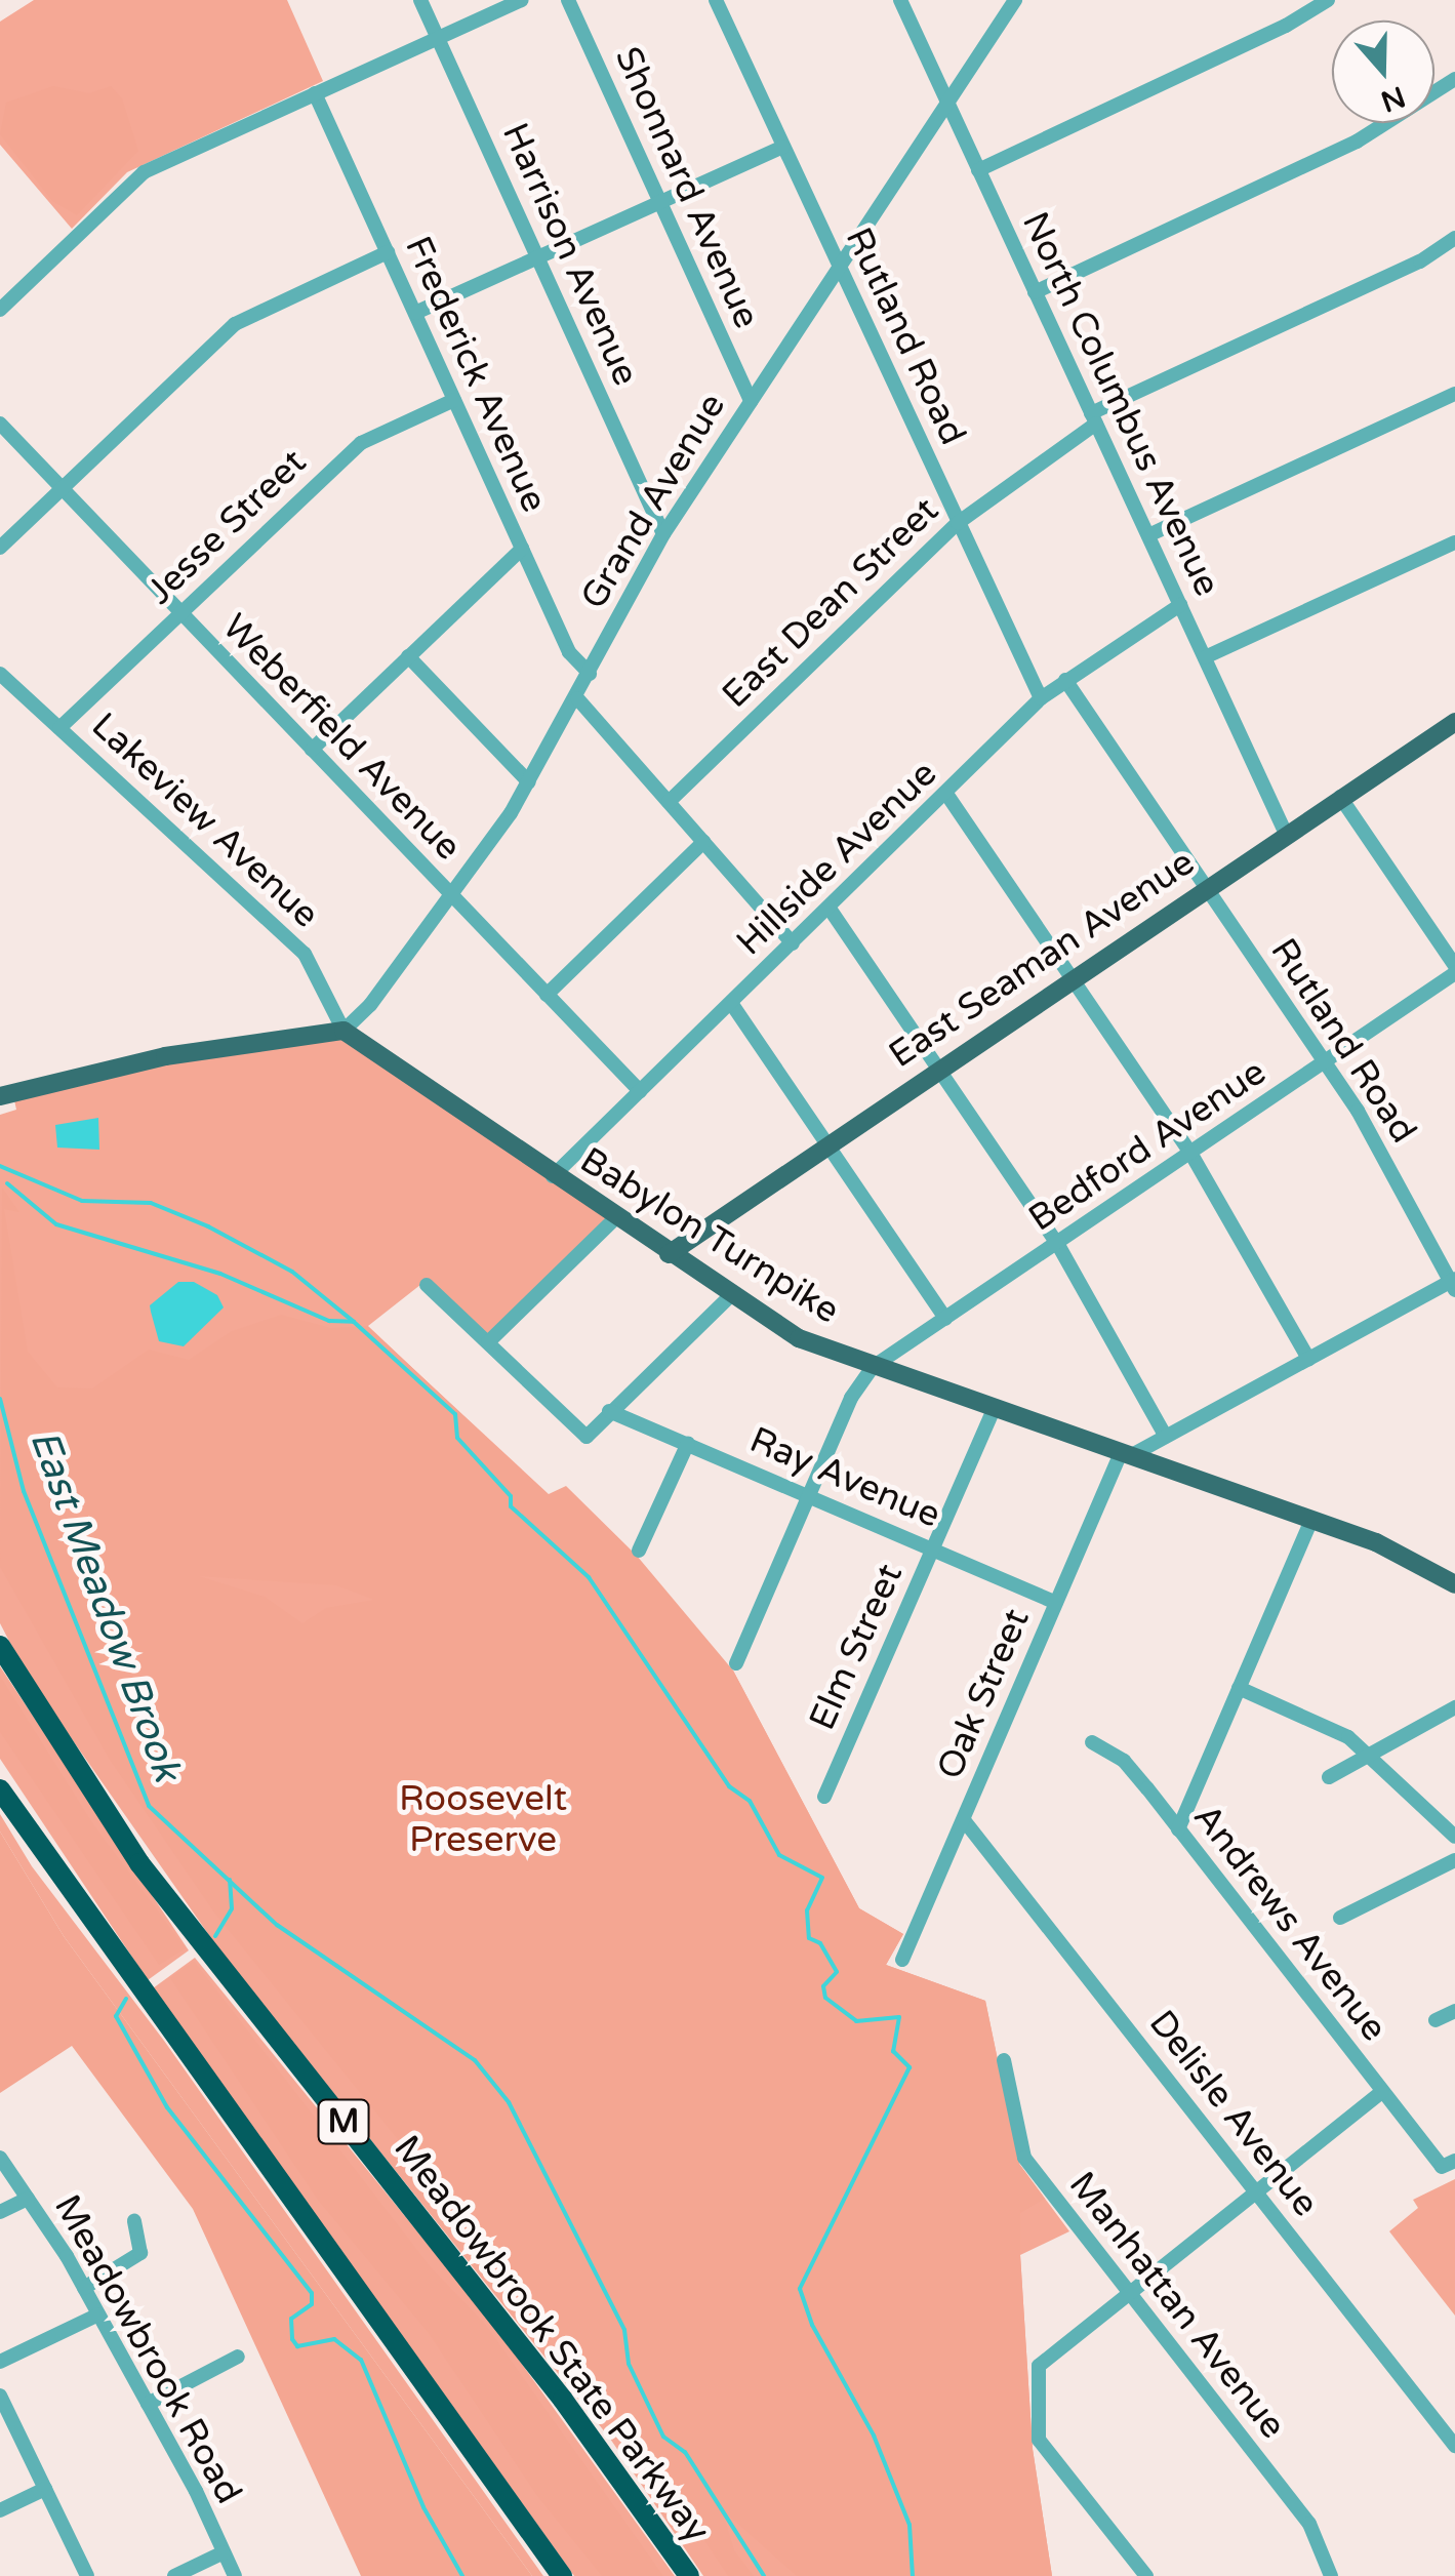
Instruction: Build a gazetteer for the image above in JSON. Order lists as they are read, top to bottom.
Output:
{
  "streets": {
    "highway": ["M", "Meadowbrook State Parkway"],
    "main road": ["East Seaman Avenue", "Babylon Turnpike"],
    "street": [
      "Shonnard Avenue",
      "Harrison Avenue",
      "Rutland Road",
      "Frederick Avenue",
      "North Columbus Avenue",
      "Grand Avenue",
      "Jesse Street",
      "East Dean Street",
      "Weberfield Avenue",
      "Lakeview Avenue",
      "Hillside Avenue",
      "Bedford Avenue",
      "Ray Avenue",
      "Elm Street",
      "Oak Street",
      "Andrews Avenue",
      "Delisle Avenue",
      "Manhattan Avenue",
      "Meadowbrook Road"
    ]
  },
  "crossings": [
    ["Shonnard Avenue", "Grand Avenue"],
    ["Harrison Avenue", "Grand Avenue"],
    ["Rutland Road", "Grand Avenue"],
    ["Rutland Road", "East Dean Street"],
    ["Rutland Road", "Hillside Avenue"],
    ["Rutland Road", "East Seaman Avenue"],
    ["Rutland Road", "Bedford Avenue"],
    ["Frederick Avenue", "Grand Avenue"],
    ["Frederick Avenue", "Jesse Street"],
    ["North Columbus Avenue", "Grand Avenue"],
    ["North Columbus Avenue", "East Dean Street"],
    ["North Columbus Avenue", "Hillside Avenue"],
    ["North Columbus Avenue", "East Seaman Avenue"],
    ["Grand Avenue", "Weberfield Avenue"],
    ["Grand Avenue", "Lakeview Avenue"],
    ["Grand Avenue", "Babylon Turnpike"],
    ["Jesse Street", "Weberfield Avenue"],
    ["Jesse Street", "Lakeview Avenue"],
    ["Weberfield Avenue", "Hillside Avenue"],
    ["Lakeview Avenue", "Babylon Turnpike"],
    ["Hillside Avenue", "Babylon Turnpike"],
    ["East Seaman Avenue", "Babylon Turnpike"],
    ["Bedford Avenue", "Babylon Turnpike"],
    ["Babylon Turnpike", "Elm Street"],
    ["Babylon Turnpike", "Oak Street"],
    ["Ray Avenue", "Elm Street"],
    ["Ray Avenue", "Oak Street"],
    ["Oak Street", "Delisle Avenue"]
  ],
  "water": ["East Meadow Brook"],
  "parks": ["Roosevelt Preserve"],
  "north": "bottom"
}
